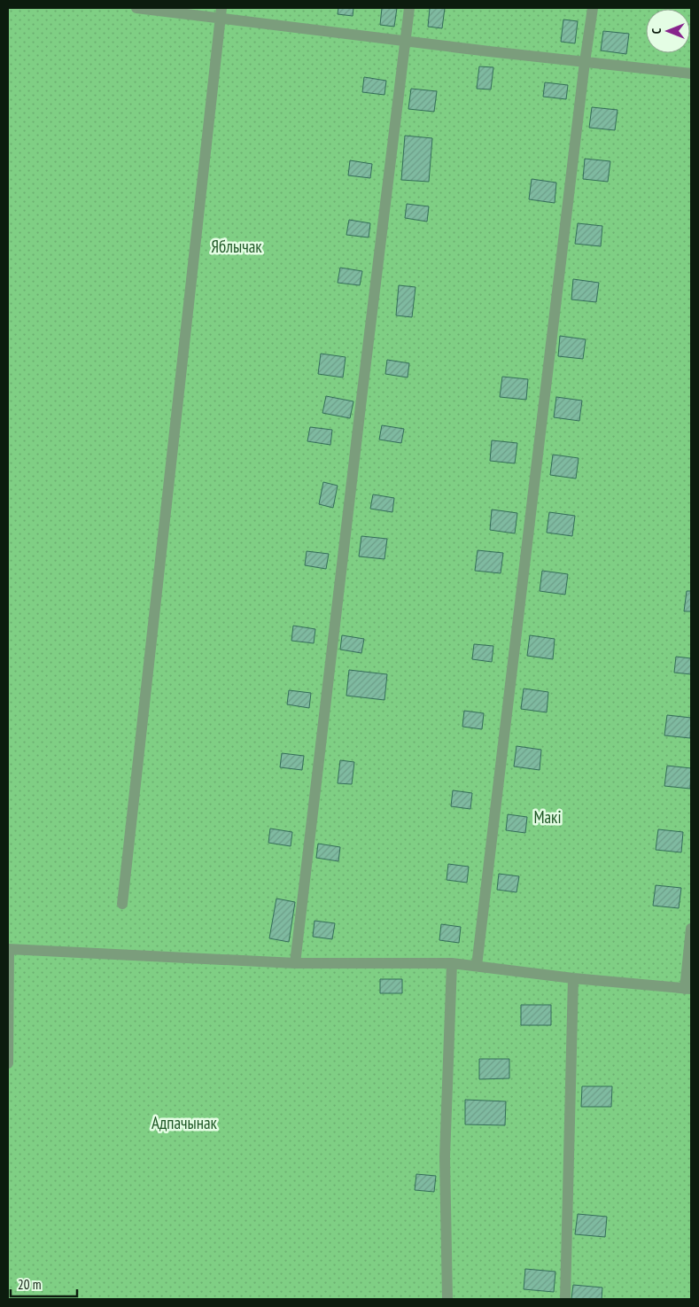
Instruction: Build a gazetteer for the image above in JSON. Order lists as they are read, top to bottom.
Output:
{
  "parks": ["Яблычак", "Макі", "Адпачынак"],
  "scale_bar": "20 m",
  "north": "left"
}
